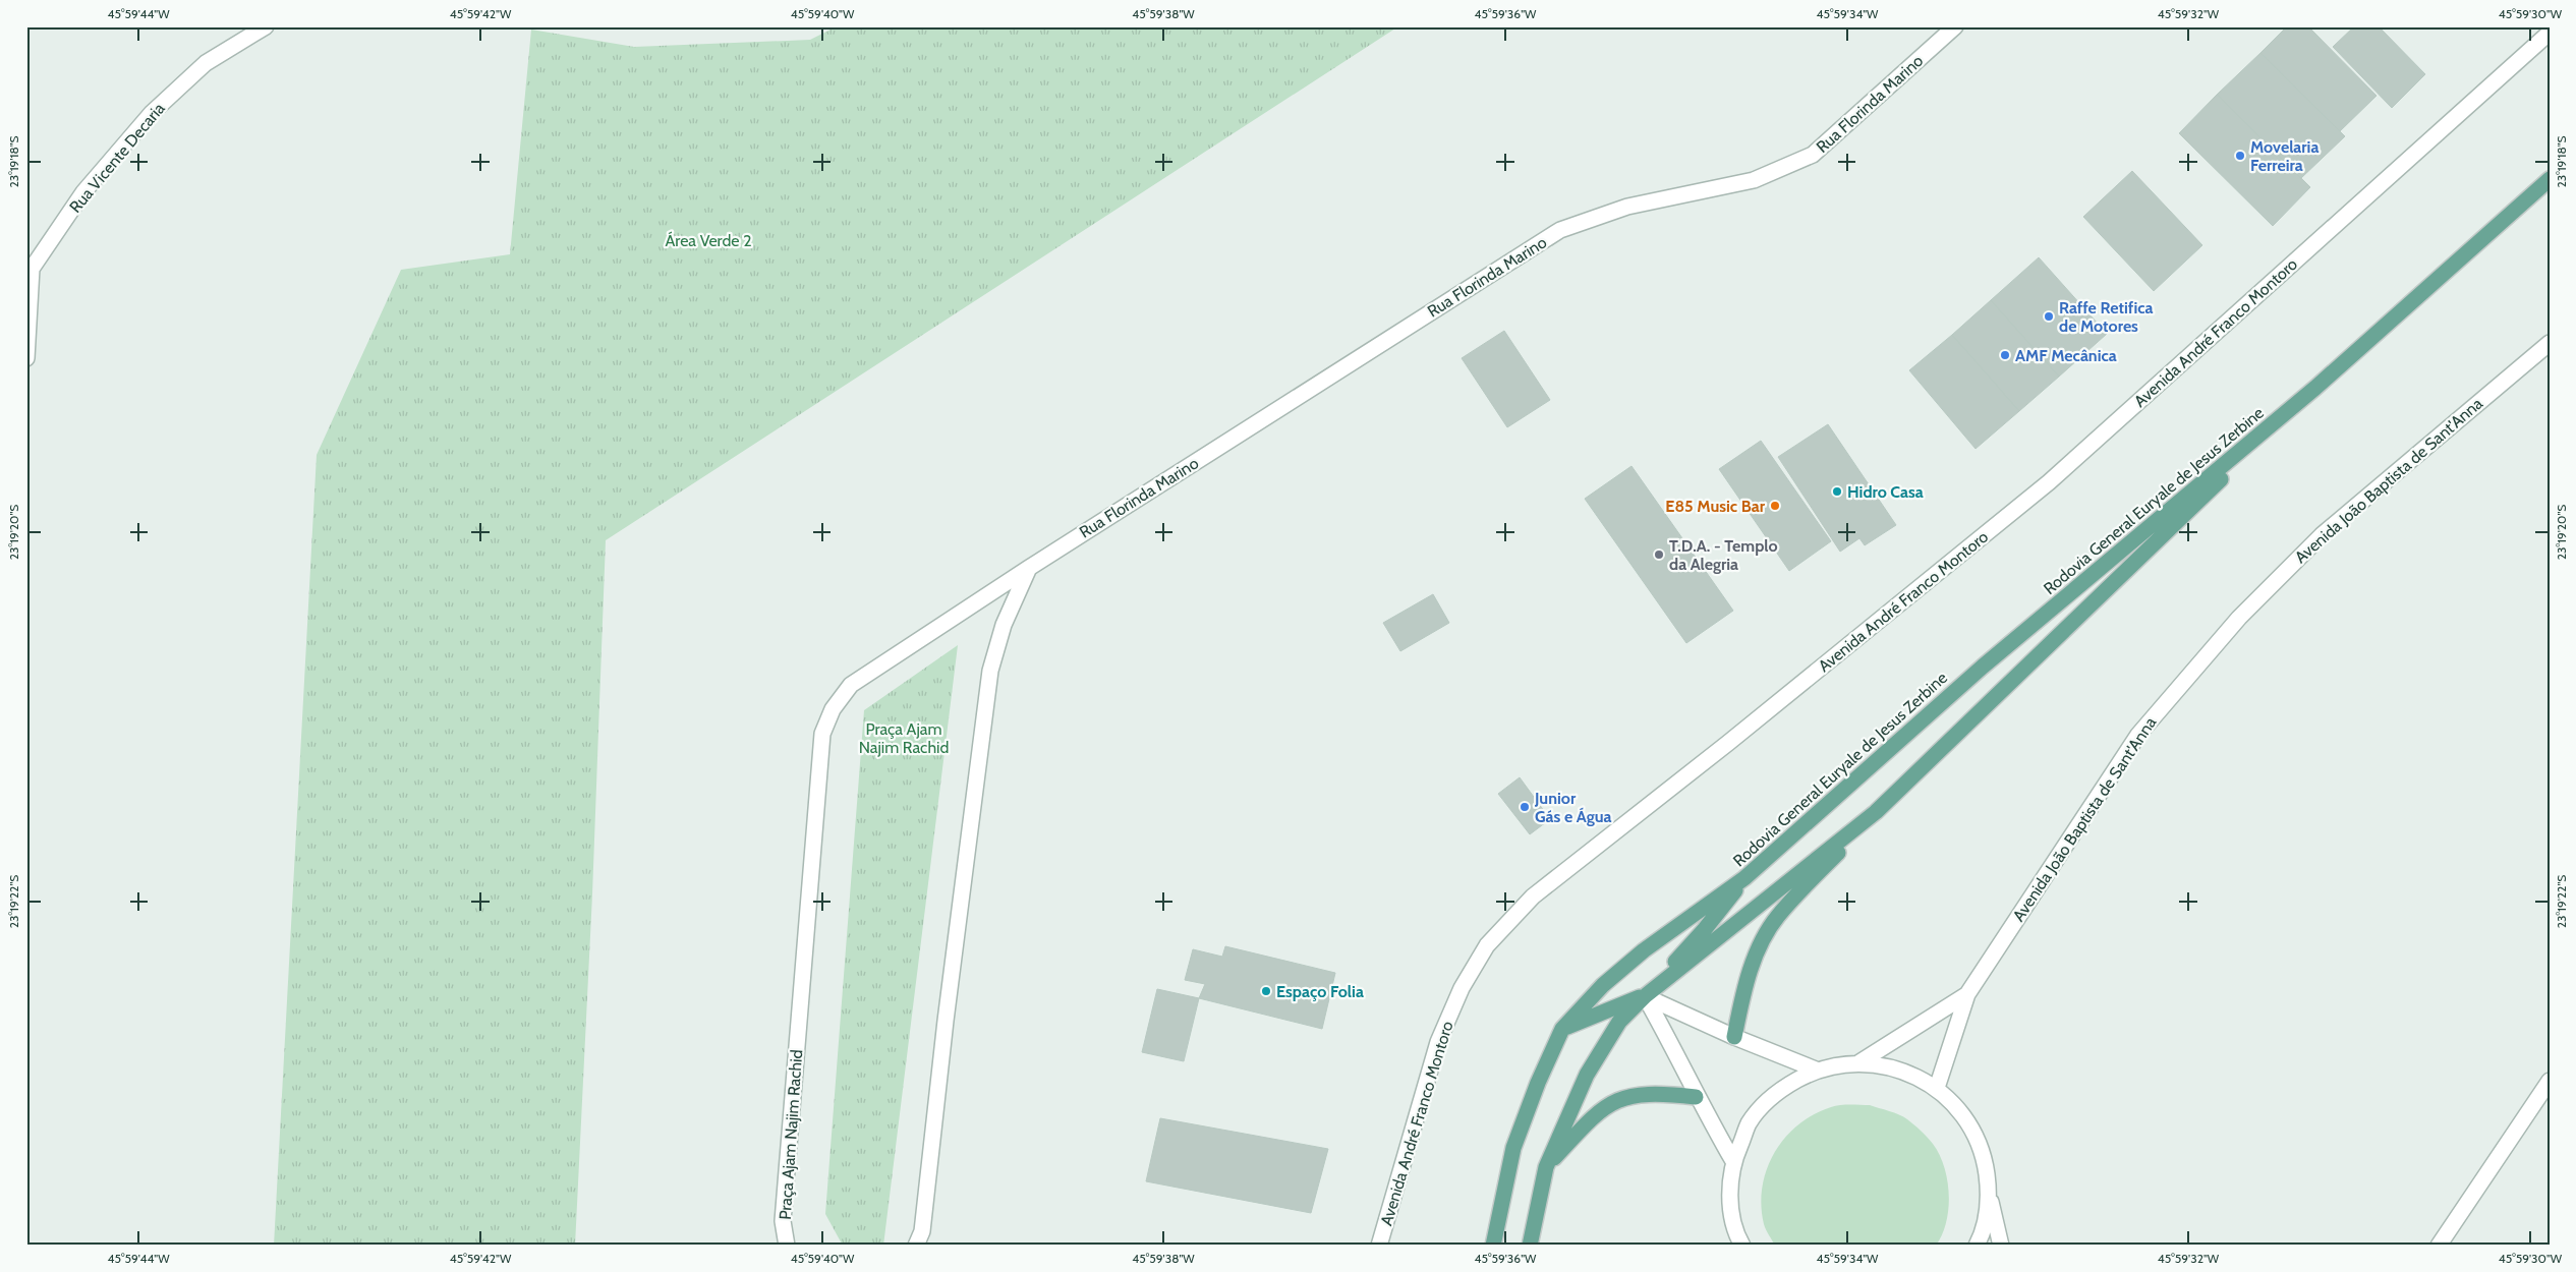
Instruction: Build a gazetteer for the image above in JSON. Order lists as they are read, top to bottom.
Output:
{
  "streets": {
    "main road": ["Rodovia General Euryale de Jesus Zerbine"],
    "street": [
      "Rua Florinda Marino",
      "Rua Vicente Decaria",
      "Avenida André Franco Montoro",
      "Avenida João Baptista de Sant'Anna",
      "Praça Ajam Najim Rachid"
    ]
  },
  "crossings": [
    ["Rua Florinda Marino", "Praça Ajam Najim Rachid"]
  ],
  "parks": ["Área Verde 2", "Praça Ajam Najim Rachid"],
  "places": [
    "Movelaria Ferreira",
    "Raffe Retifica de Motores",
    "AMF Mecânica",
    "Hidro Casa",
    "E85 Music Bar",
    "T.D.A. - Templo da Alegria",
    "Junior Gás e Água",
    "Espaço Folia"
  ],
  "coordinates": [
    "45°59'44\"W",
    "45°59'42\"W",
    "45°59'40\"W",
    "45°59'38\"W",
    "45°59'36\"W",
    "45°59'34\"W",
    "45°59'32\"W",
    "45°59'30\"W",
    "23°19'18\"S",
    "23°19'20\"S",
    "23°19'22\"S"
  ]
}
